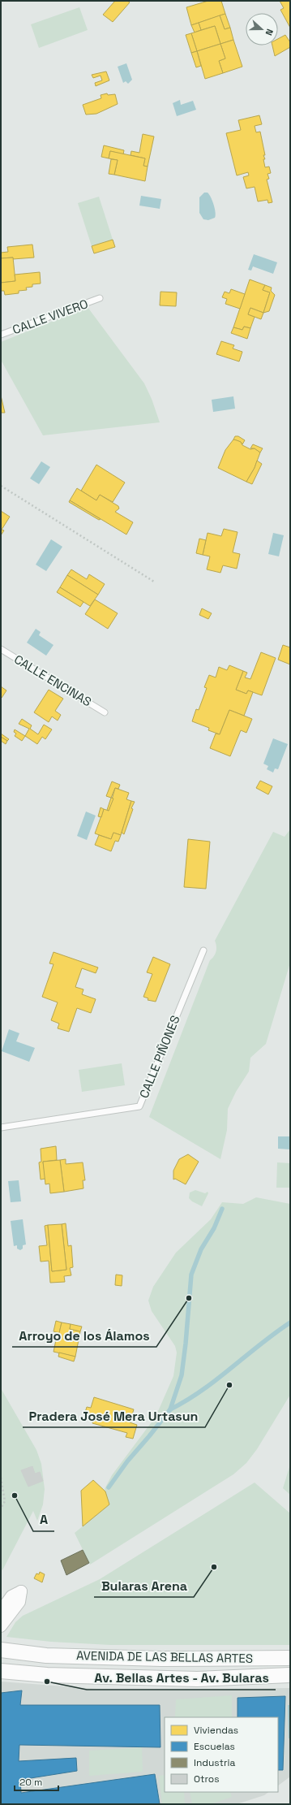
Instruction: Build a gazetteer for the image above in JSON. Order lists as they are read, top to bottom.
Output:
{
  "streets": {
    "street": ["AVENIDA DE LAS BELLAS ARTES"],
    "lane": ["CALLE VIVERO", "CALLE ENCINAS", "CALLE PIÑONES"]
  },
  "places": [
    "Arroyo de los Álamos",
    "Pradera José Mera Urtasun",
    "A",
    "Bularas Arena",
    "Av. Bellas Artes - Av. Bularas"
  ],
  "legend": [
    "Viviendas",
    "Escuelas",
    "Industria",
    "Otros"
  ],
  "scale_bar": "20 m",
  "north": "right"
}
